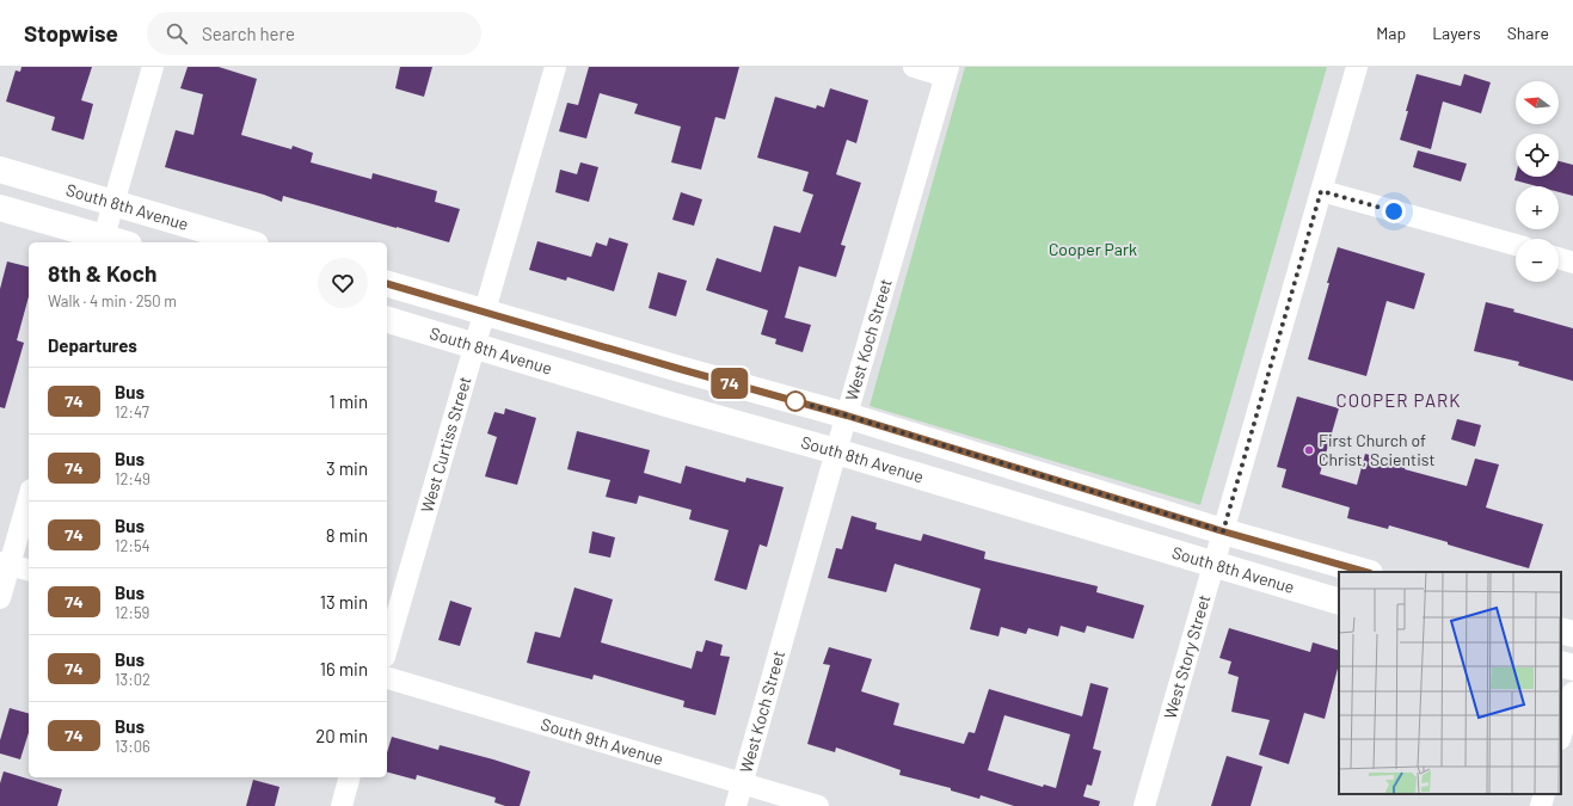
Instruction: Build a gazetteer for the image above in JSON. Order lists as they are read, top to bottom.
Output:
{
  "streets": {
    "street": [
      "South 8th Avenue",
      "West Koch Street",
      "West Curtiss Street",
      "West Story Street",
      "South 9th Avenue"
    ]
  },
  "crossings": [
    ["South 8th Avenue", "West Koch Street"],
    ["South 8th Avenue", "West Curtiss Street"],
    ["South 8th Avenue", "West Story Street"],
    ["West Koch Street", "South 9th Avenue"]
  ],
  "districts": ["COOPER PARK"],
  "parks": ["Cooper Park"],
  "places": ["First Church of Christ, Scientist"],
  "lines": ["bus line 74"],
  "north": "left",
  "page": {
    "header": "Stopwise",
    "search": "Search here",
    "nav": ["Map", "Layers", "Share"],
    "on_map": "74",
    "map_buttons": ["+", "−"],
    "heading": [
      ["8th & Koch", "Walk · 4 min · 250 m"],
      "Departures"
    ],
    "list": [
      {
        "mark": "74",
        "name": "Bus",
        "note": "12:47",
        "value": "1 min"
      },
      {
        "mark": "74",
        "name": "Bus",
        "note": "12:49",
        "value": "3 min"
      },
      {
        "mark": "74",
        "name": "Bus",
        "note": "12:54",
        "value": "8 min"
      },
      {
        "mark": "74",
        "name": "Bus",
        "note": "12:59",
        "value": "13 min"
      },
      {
        "mark": "74",
        "name": "Bus",
        "note": "13:02",
        "value": "16 min"
      },
      {
        "mark": "74",
        "name": "Bus",
        "note": "13:06",
        "value": "20 min"
      }
    ]
  }
}
